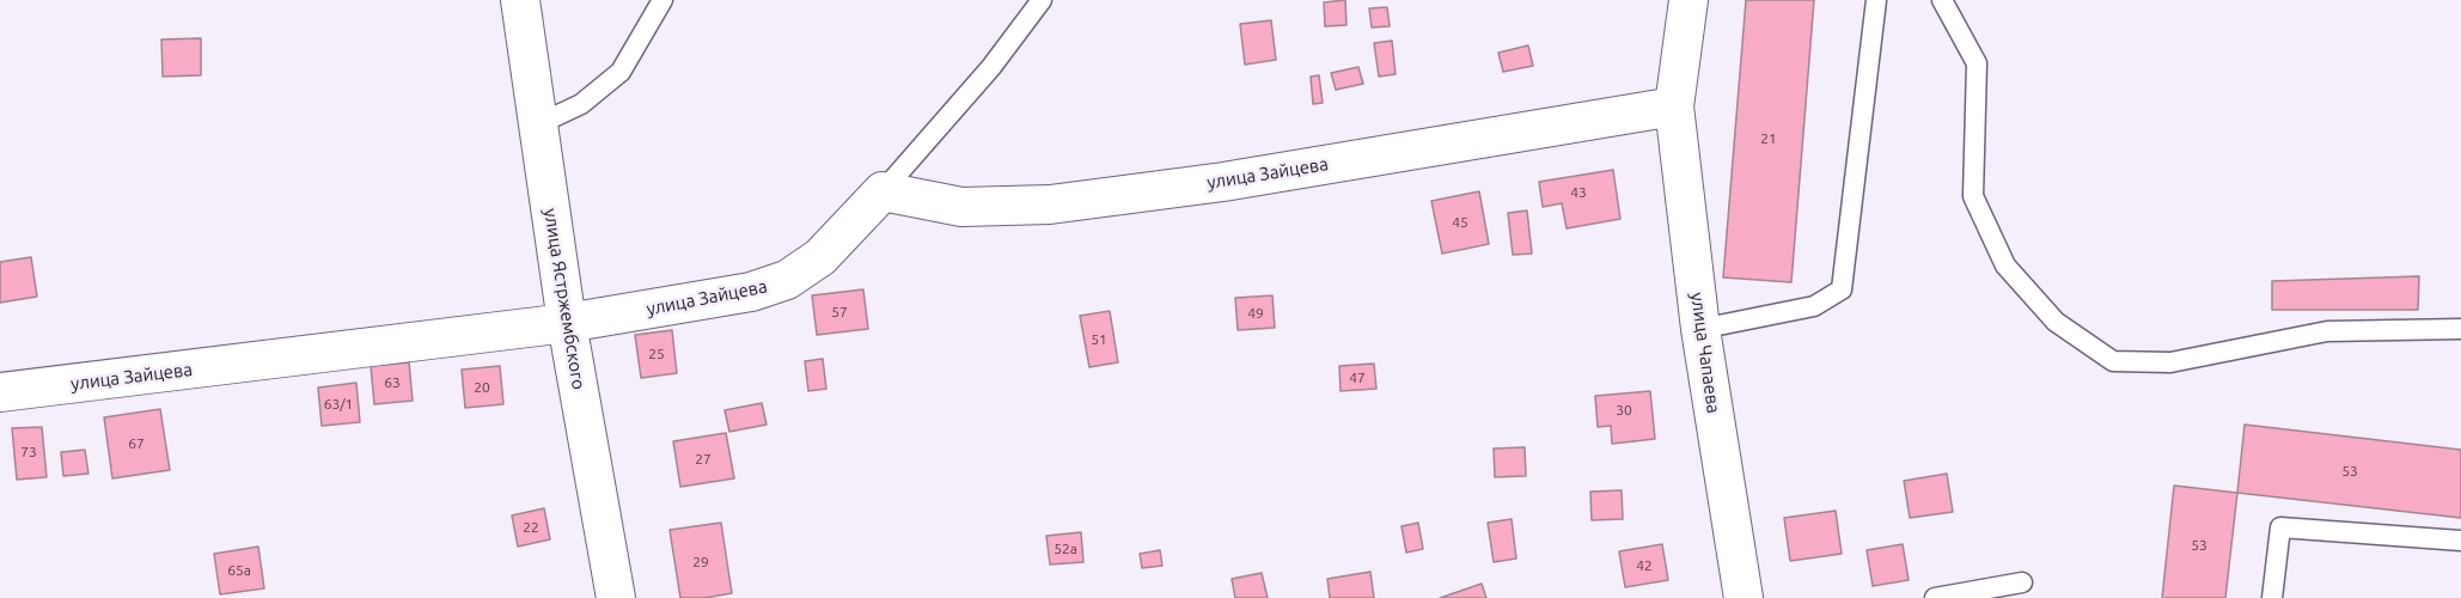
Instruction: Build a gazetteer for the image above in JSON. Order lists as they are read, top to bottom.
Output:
{
  "streets": {
    "street": ["улица Зайцева", "улица Ястржембского", "улица Чапаева"]
  },
  "crossings": [
    ["улица Зайцева", "улица Ястржембского"],
    ["улица Зайцева", "улица Чапаева"]
  ],
  "house_numbers": [
    "21",
    "43",
    "45",
    "57",
    "49",
    "51",
    "25",
    "47",
    "63",
    "20",
    "63/1",
    "30",
    "67",
    "73",
    "27",
    "53",
    "22",
    "53",
    "52а",
    "29",
    "42",
    "65а"
  ]
}
